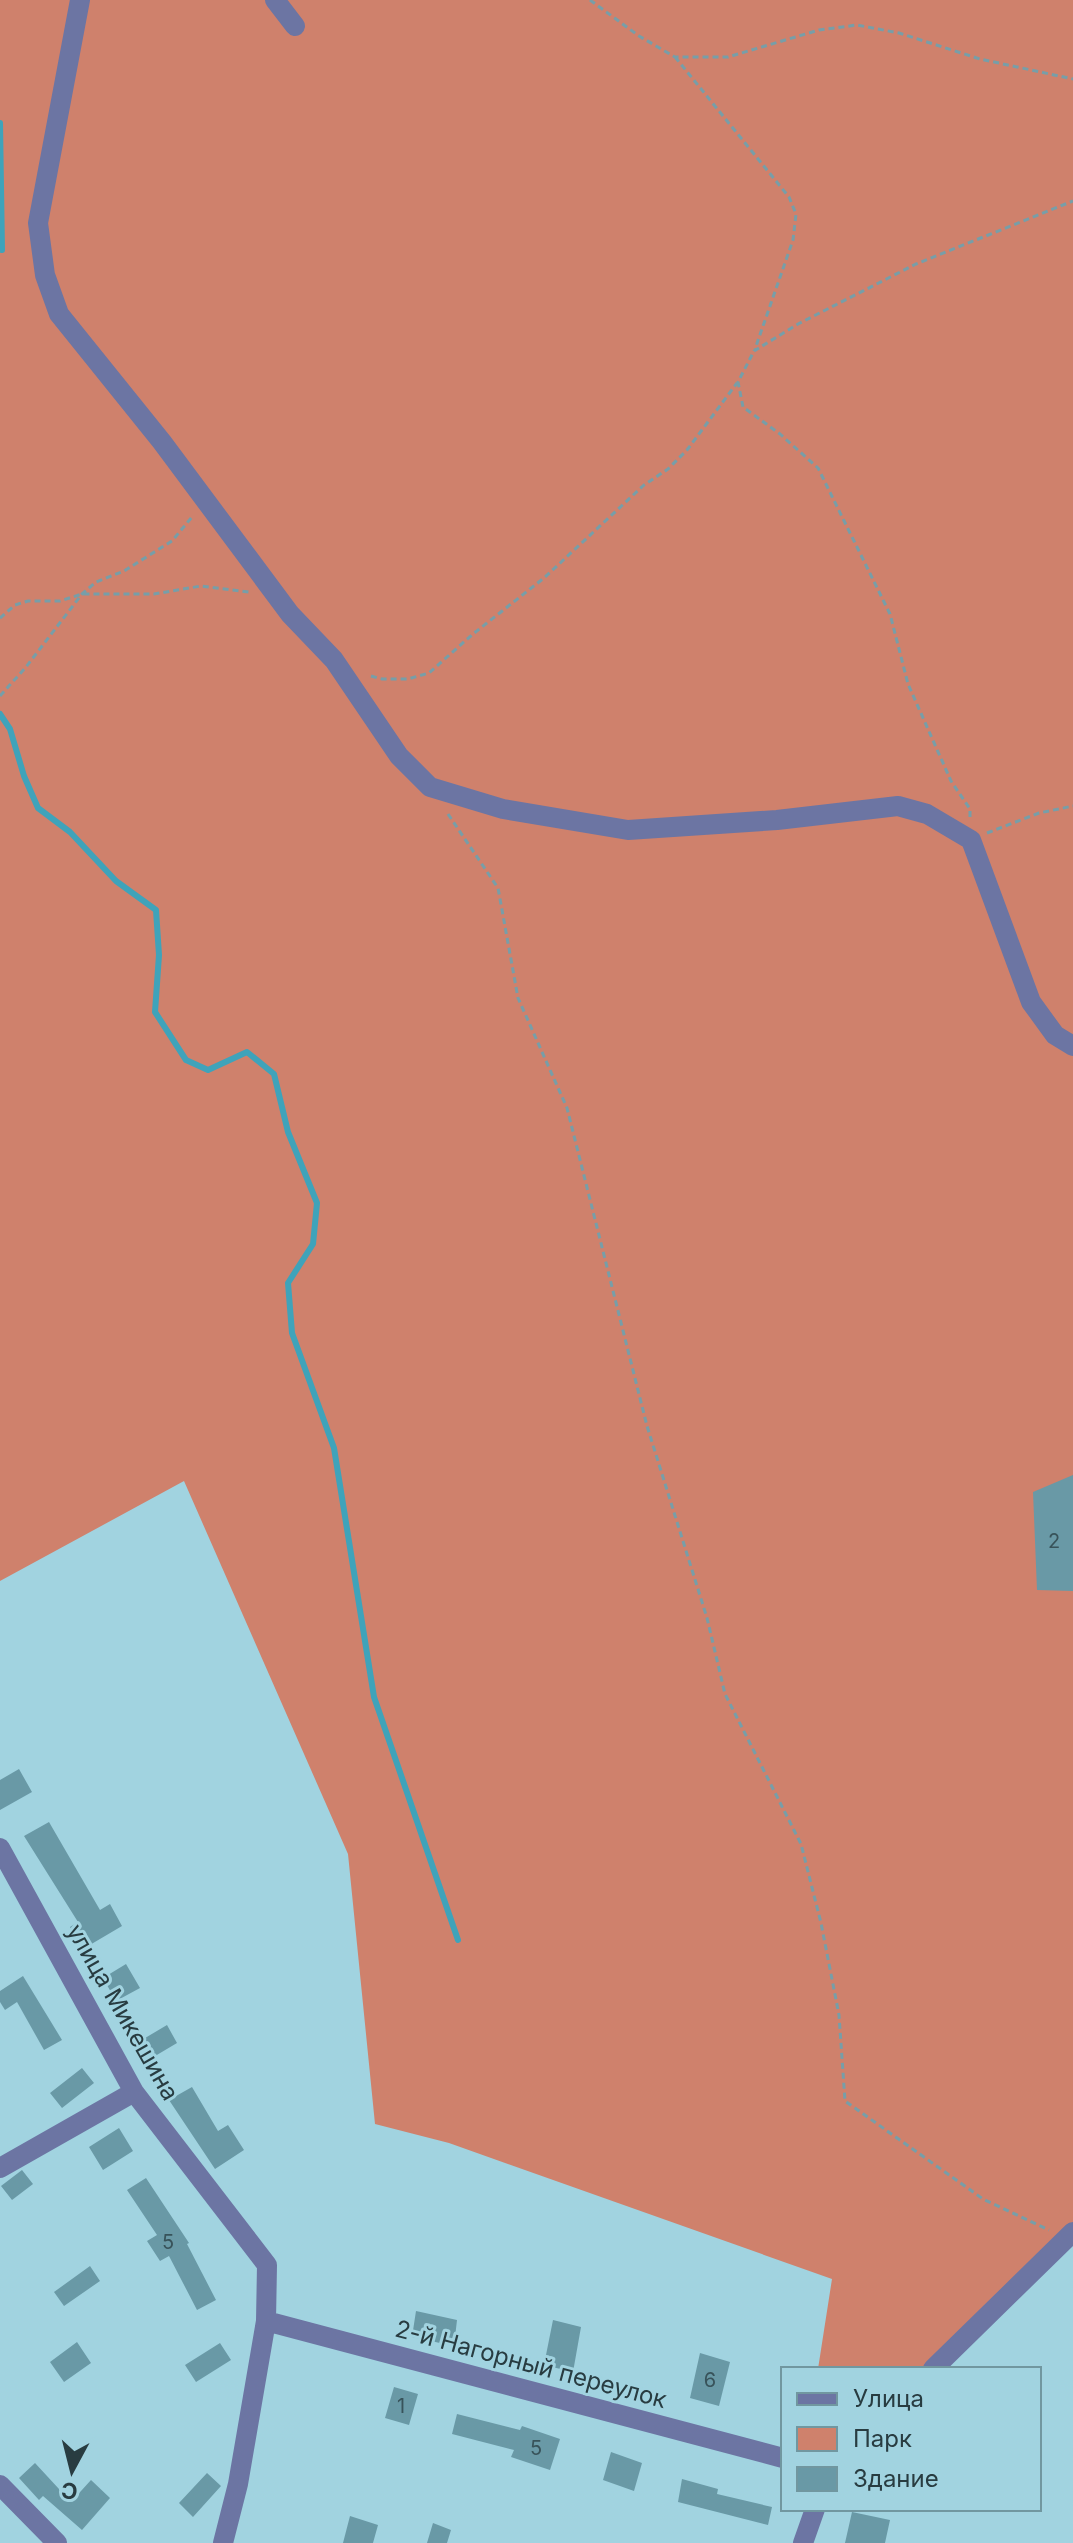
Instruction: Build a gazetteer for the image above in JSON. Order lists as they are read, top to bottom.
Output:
{
  "streets": {
    "street": ["улица Микешина", "2-й Нагорный переулок"]
  },
  "crossings": [
    ["улица Микешина", "2-й Нагорный переулок"]
  ],
  "house_numbers": [
    "2",
    "5",
    "6",
    "1",
    "5"
  ],
  "legend": ["Улица", "Парк", "Здание"],
  "north": "bottom"
}
